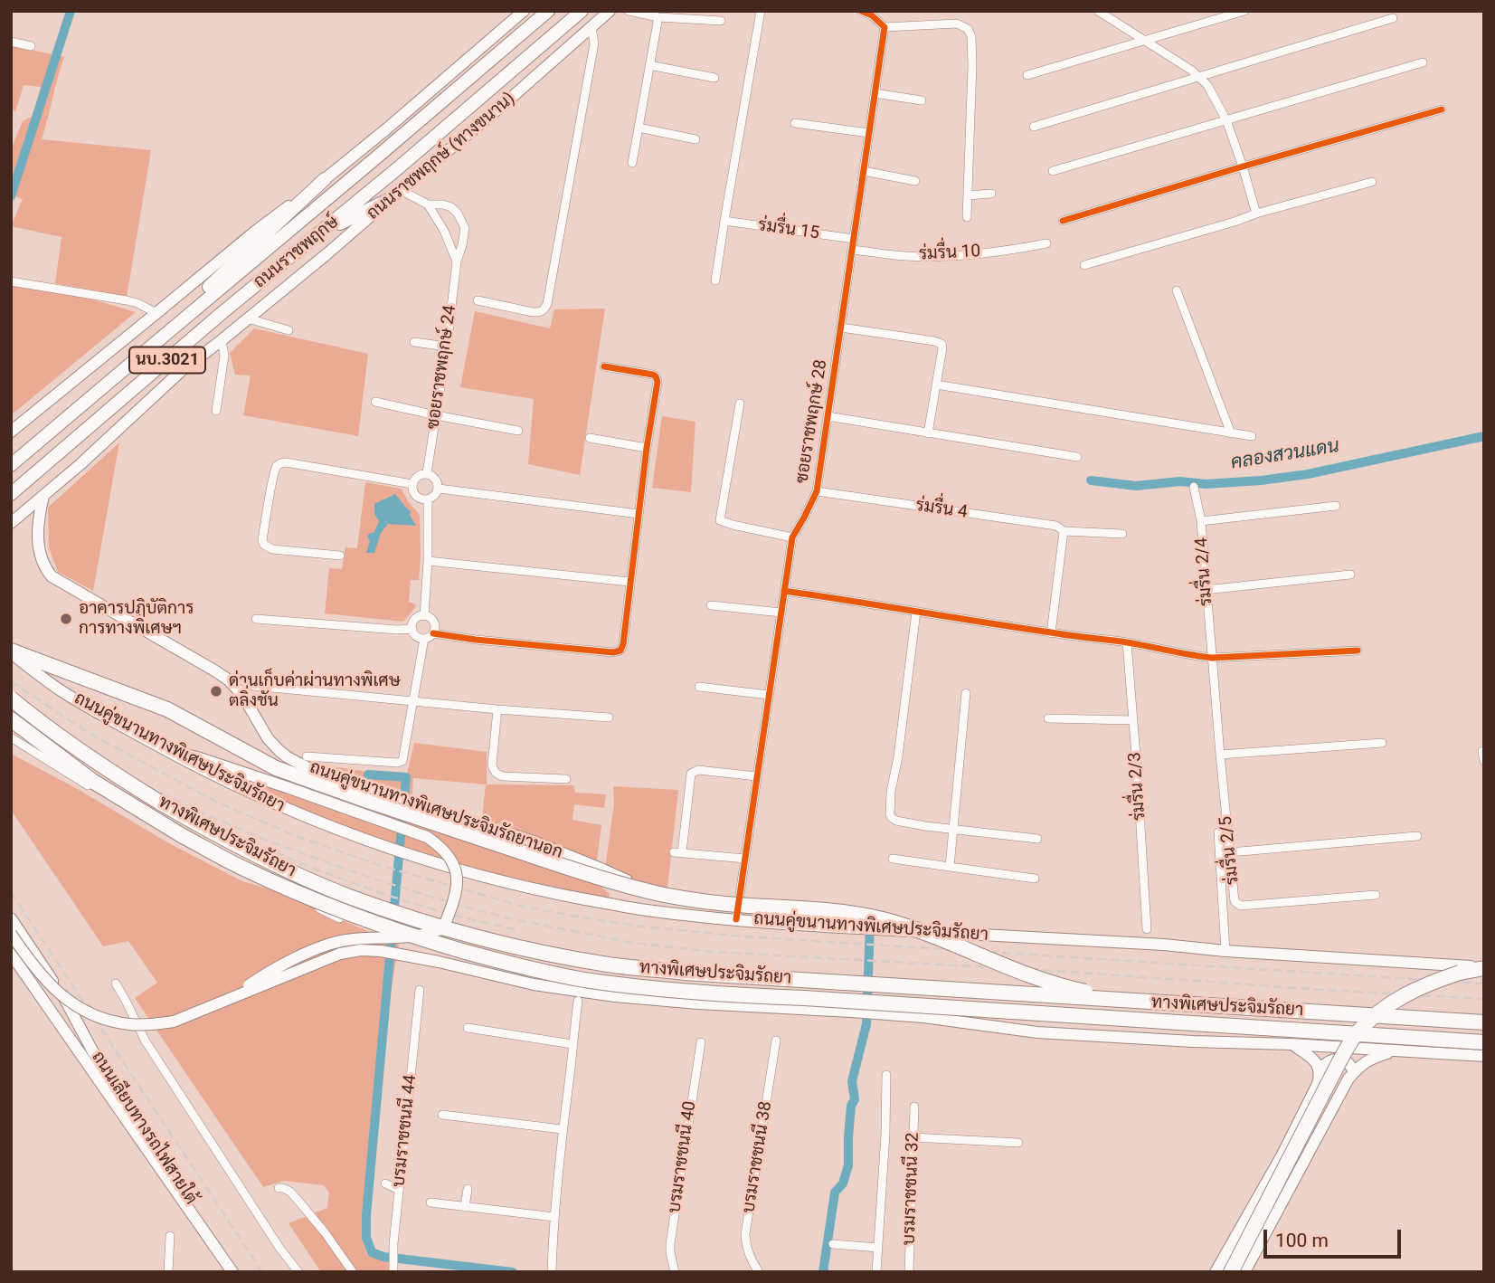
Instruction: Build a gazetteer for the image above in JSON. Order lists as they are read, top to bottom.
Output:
{
  "streets": {
    "highway": ["ทางพิเศษประจิมรัถยา"],
    "main road": [
      "ถนนราชพฤกษ์ (ทางขนาน)",
      "ถนนราชพฤกษ์",
      "นบ.3021",
      "ถนนคู่ขนานทางพิเศษประจิมรัถยา",
      "ถนนคู่ขนานทางพิเศษประจิมรัถยานอก",
      "ถนนเลียบทางรถไฟสายใต้"
    ],
    "street": [
      "ร่มรื่น 15",
      "ร่มรื่น 10",
      "ซอยราชพฤกษ์ 24",
      "ซอยราชพฤกษ์ 28",
      "ร่มรื่น 4",
      "ร่มรื่น 2/4",
      "ร่มรื่น 2/3",
      "ร่มรื่น 2/5",
      "บรมราชชนนี 44",
      "บรมราชชนนี 40",
      "บรมราชชนนี 38",
      "บรมราชชนนี 32"
    ]
  },
  "crossings": [
    ["ถนนราชพฤกษ์ (ทางขนาน)", "ซอยราชพฤกษ์ 24"],
    ["ถนนราชพฤกษ์ (ทางขนาน)", "ถนนคู่ขนานทางพิเศษประจิมรัถยานอก"],
    ["ร่มรื่น 15", "ซอยราชพฤกษ์ 28"],
    ["ร่มรื่น 10", "ซอยราชพฤกษ์ 28"],
    ["ซอยราชพฤกษ์ 28", "ร่มรื่น 4"],
    ["ซอยราชพฤกษ์ 28", "ถนนคู่ขนานทางพิเศษประจิมรัถยา"],
    ["ร่มรื่น 2/4", "ร่มรื่น 2/5"],
    ["ถนนคู่ขนานทางพิเศษประจิมรัถยา", "ถนนคู่ขนานทางพิเศษประจิมรัถยานอก"]
  ],
  "water": ["คลองสวนแดน"],
  "places": ["อาคารปฏิบัติการ การทางพิเศษฯ", "ด่านเก็บค่าผ่านทางพิเศษ ตลิ่งชัน"],
  "scale_bar": "100 m"
}
